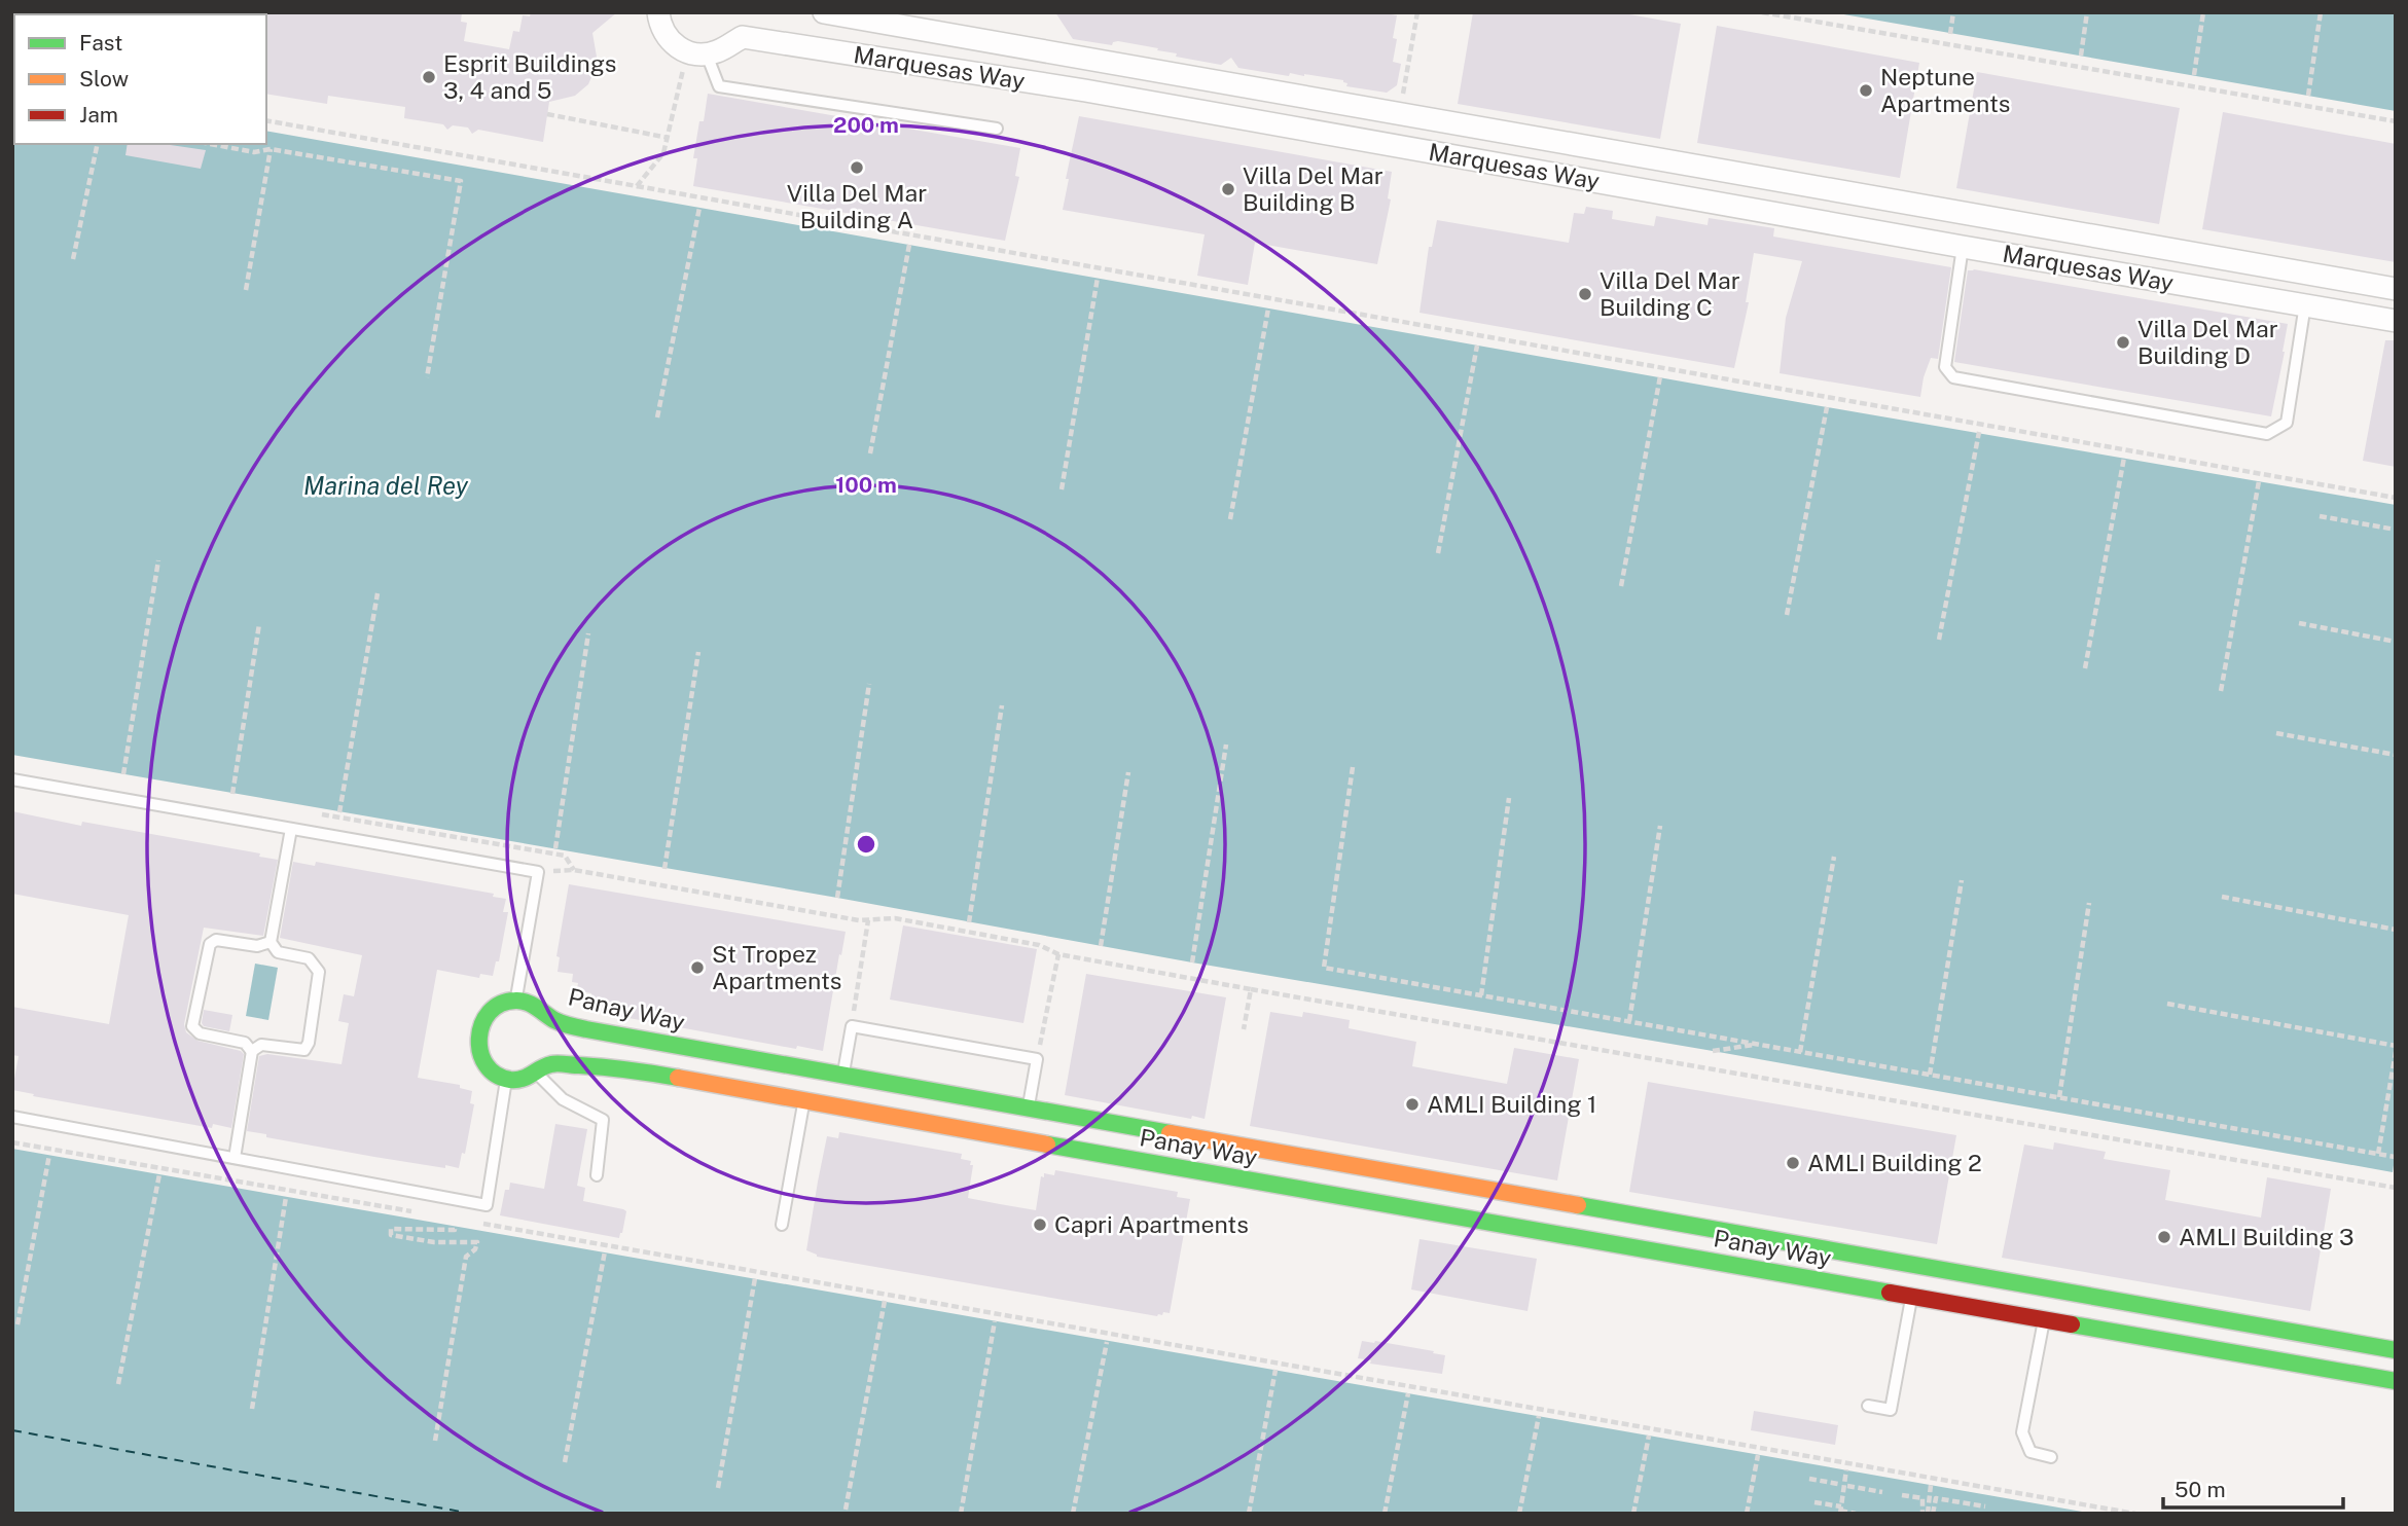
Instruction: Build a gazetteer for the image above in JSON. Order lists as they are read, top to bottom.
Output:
{
  "streets": {
    "street": ["Marquesas Way", "Panay Way"]
  },
  "water": ["Marina del Rey"],
  "places": [
    "Esprit Buildings 3, 4 and 5",
    "Neptune Apartments",
    "Villa Del Mar Building A",
    "Villa Del Mar Building B",
    "Villa Del Mar Building C",
    "Villa Del Mar Building D",
    "St Tropez Apartments",
    "AMLI Building 1",
    "AMLI Building 2",
    "Capri Apartments",
    "AMLI Building 3"
  ],
  "legend": ["Fast", "Slow", "Jam"],
  "scale_bar": "50 m",
  "rings": ["200 m", "100 m"]
}
